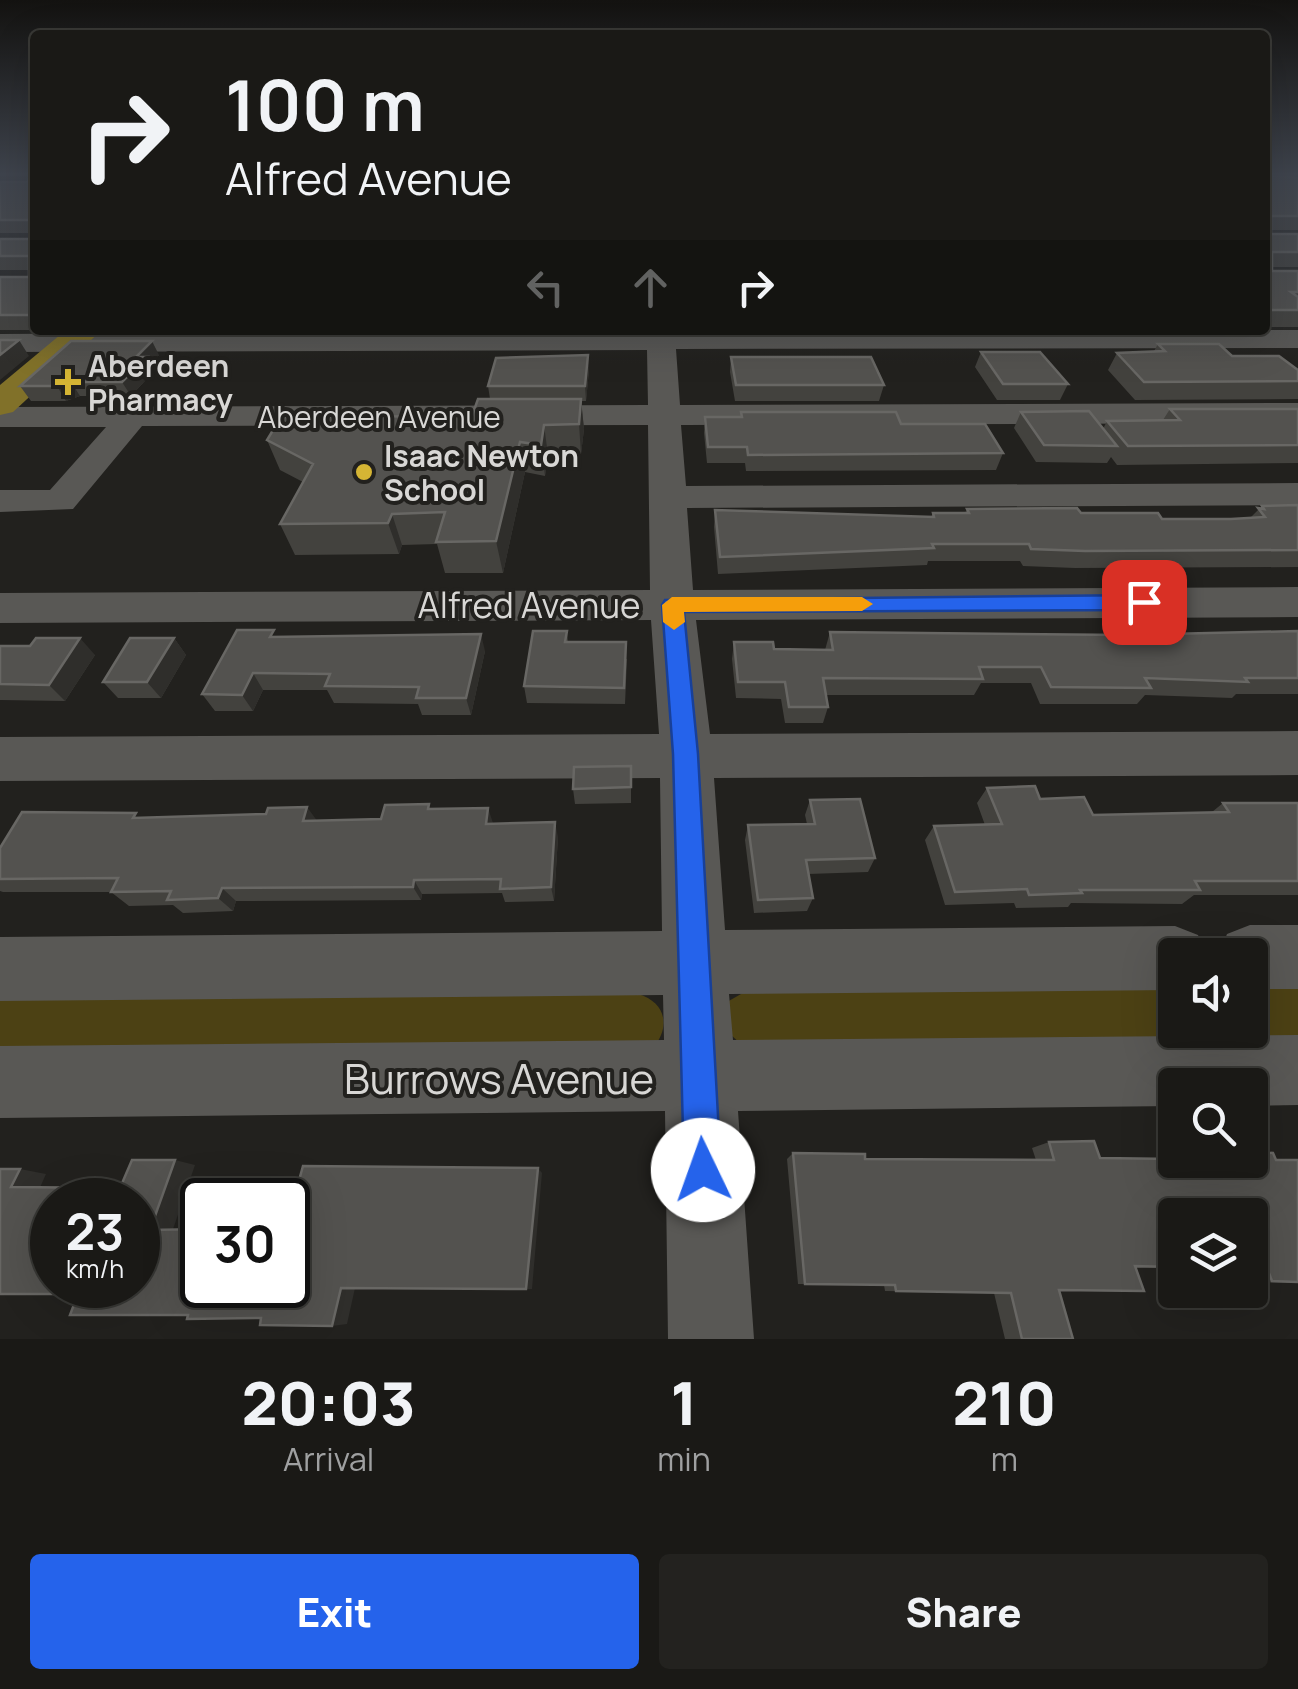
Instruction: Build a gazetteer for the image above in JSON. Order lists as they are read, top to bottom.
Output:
{
  "streets": {
    "street": ["Aberdeen Avenue", "Alfred Avenue", "Burrows Avenue"]
  },
  "places": {
    "health": ["Aberdeen Pharmacy"],
    "other": ["Isaac Newton School"]
  },
  "page": {
    "turn": ["100 m", "Alfred Avenue"],
    "speed": "23 km/h",
    "limit": "30",
    "eta": [
      "20:03",
      "Arrival",
      "1",
      "min",
      "210",
      "m"
    ],
    "buttons": ["Exit", "Share"]
  }
}
